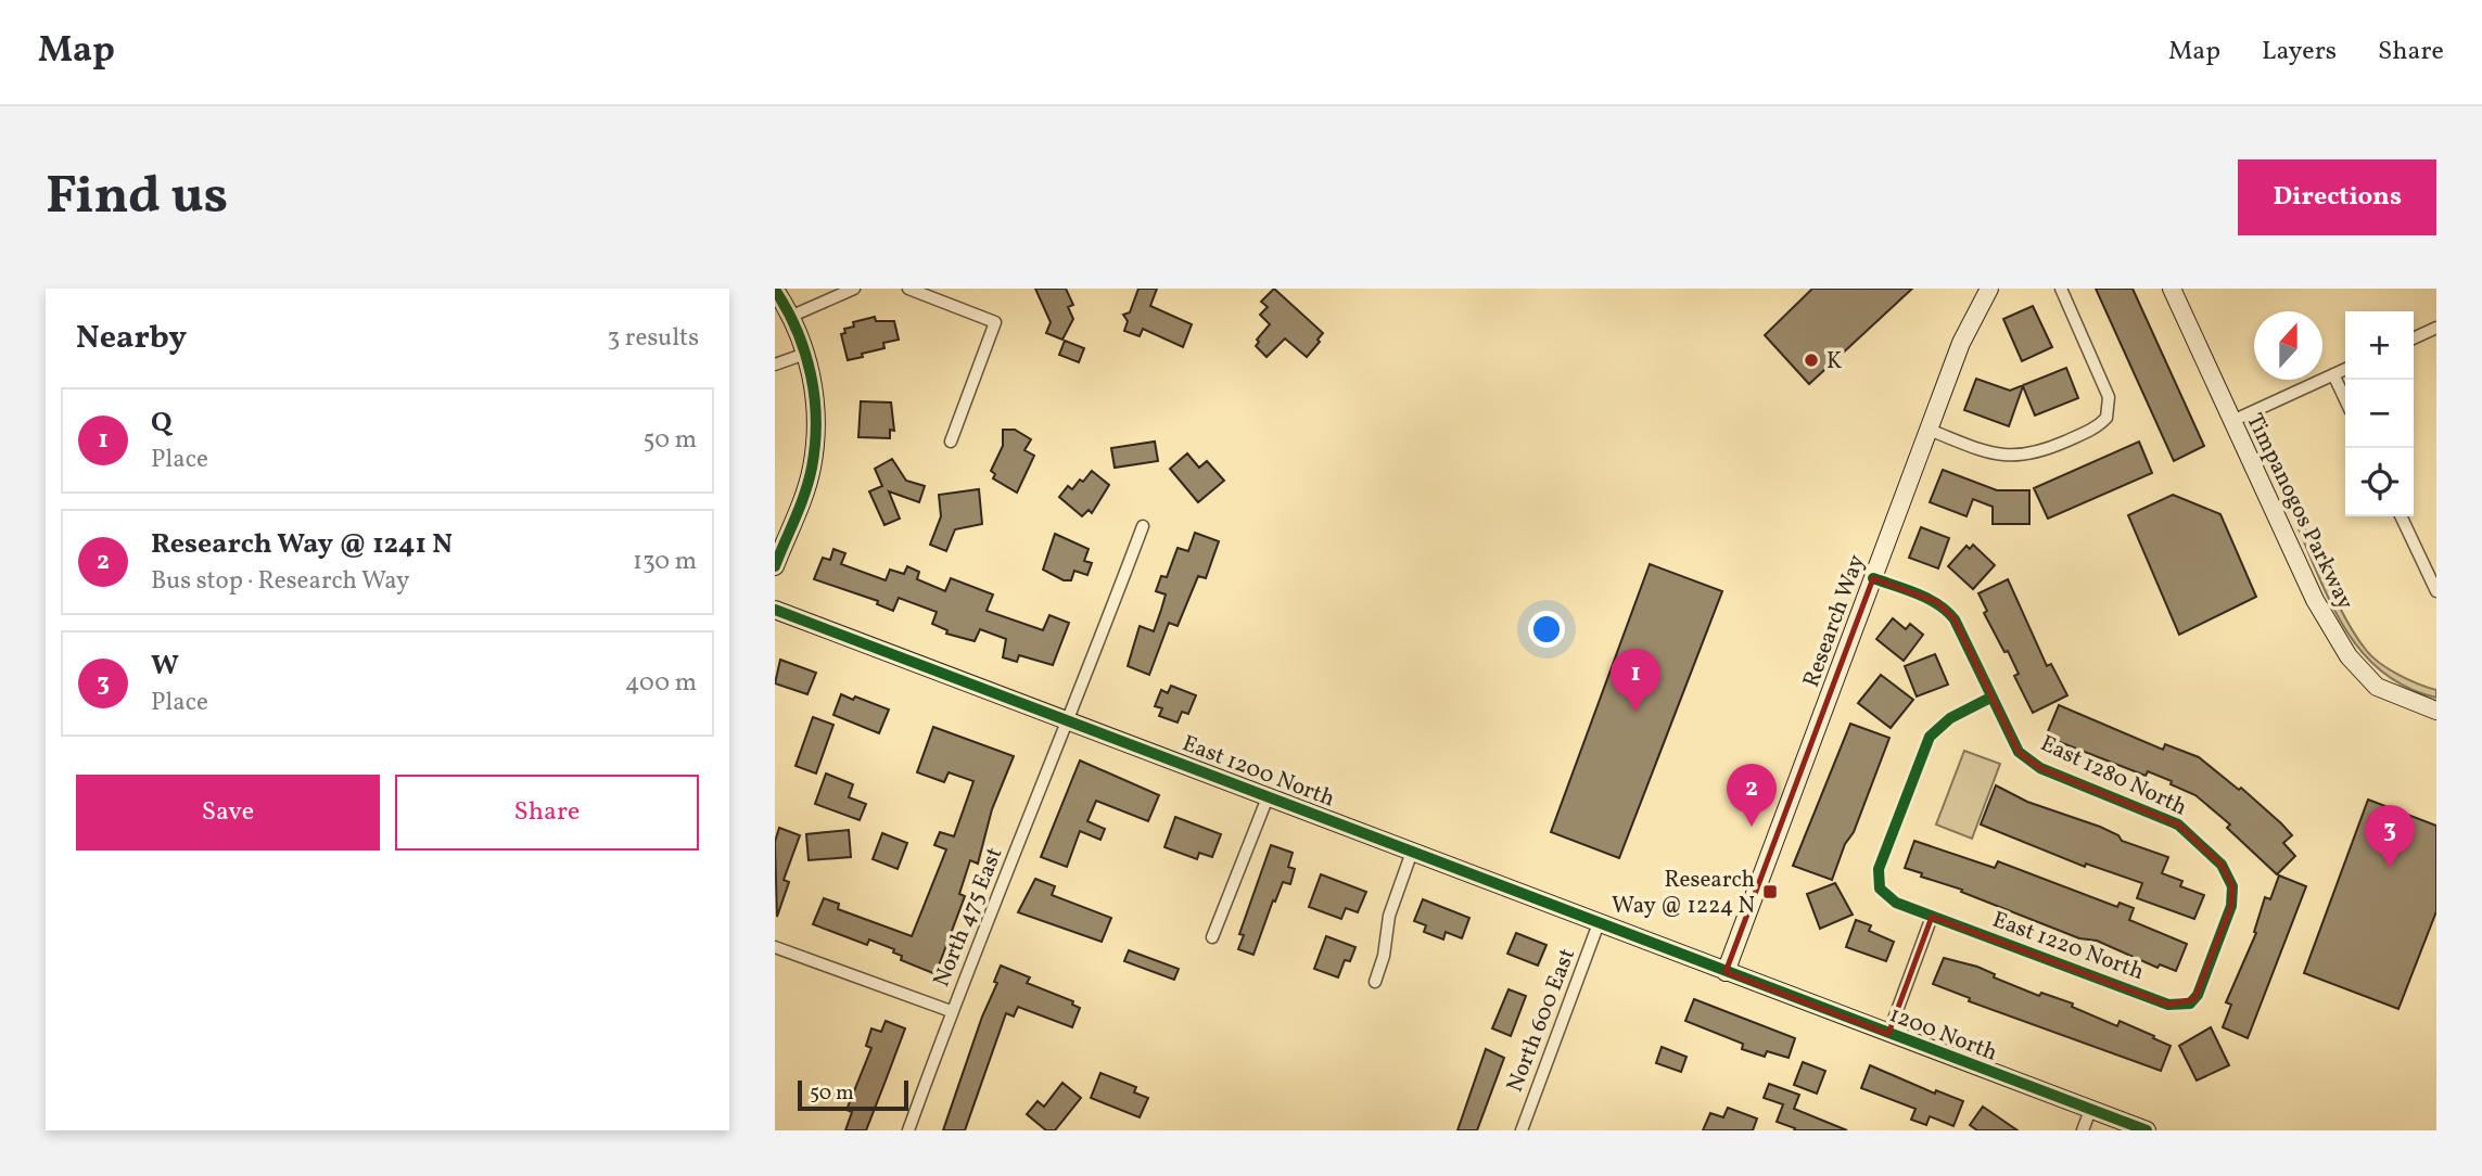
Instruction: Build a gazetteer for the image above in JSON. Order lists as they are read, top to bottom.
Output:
{
  "streets": {
    "street": [
      "Timpanogos Parkway",
      "Research Way",
      "East 1200 North",
      "East 1280 North",
      "North 475 East",
      "East 1220 North",
      "North 600 East",
      "1200 North"
    ]
  },
  "crossings": [
    ["Research Way", "East 1200 North"],
    ["Research Way", "East 1280 North"],
    ["Research Way", "1200 North"],
    ["East 1200 North", "North 475 East"],
    ["East 1200 North", "North 600 East"],
    ["East 1200 North", "1200 North"],
    ["East 1280 North", "East 1220 North"]
  ],
  "places": {
    "other": ["K"],
    "transit": ["Research Way @ 1224 N"]
  },
  "scale_bar": "50 m",
  "north": "top",
  "page": {
    "header": "Map",
    "nav": ["Map", "Layers", "Share"],
    "buttons": [
      "Directions",
      ["Save", "Share"]
    ],
    "title": "Find us",
    "heading": ["Nearby", "3 results"],
    "map_buttons": ["+", "−"],
    "list": [
      {
        "mark": "1",
        "name": "Q",
        "note": "Place",
        "value": "50 m"
      },
      {
        "mark": "2",
        "name": "Research Way @ 1241 N",
        "note": "Bus stop · Research Way",
        "value": "130 m"
      },
      {
        "mark": "3",
        "name": "W",
        "note": "Place",
        "value": "400 m"
      }
    ],
    "pins": ["1", "2", "3"],
    "scale": "50 m"
  }
}
